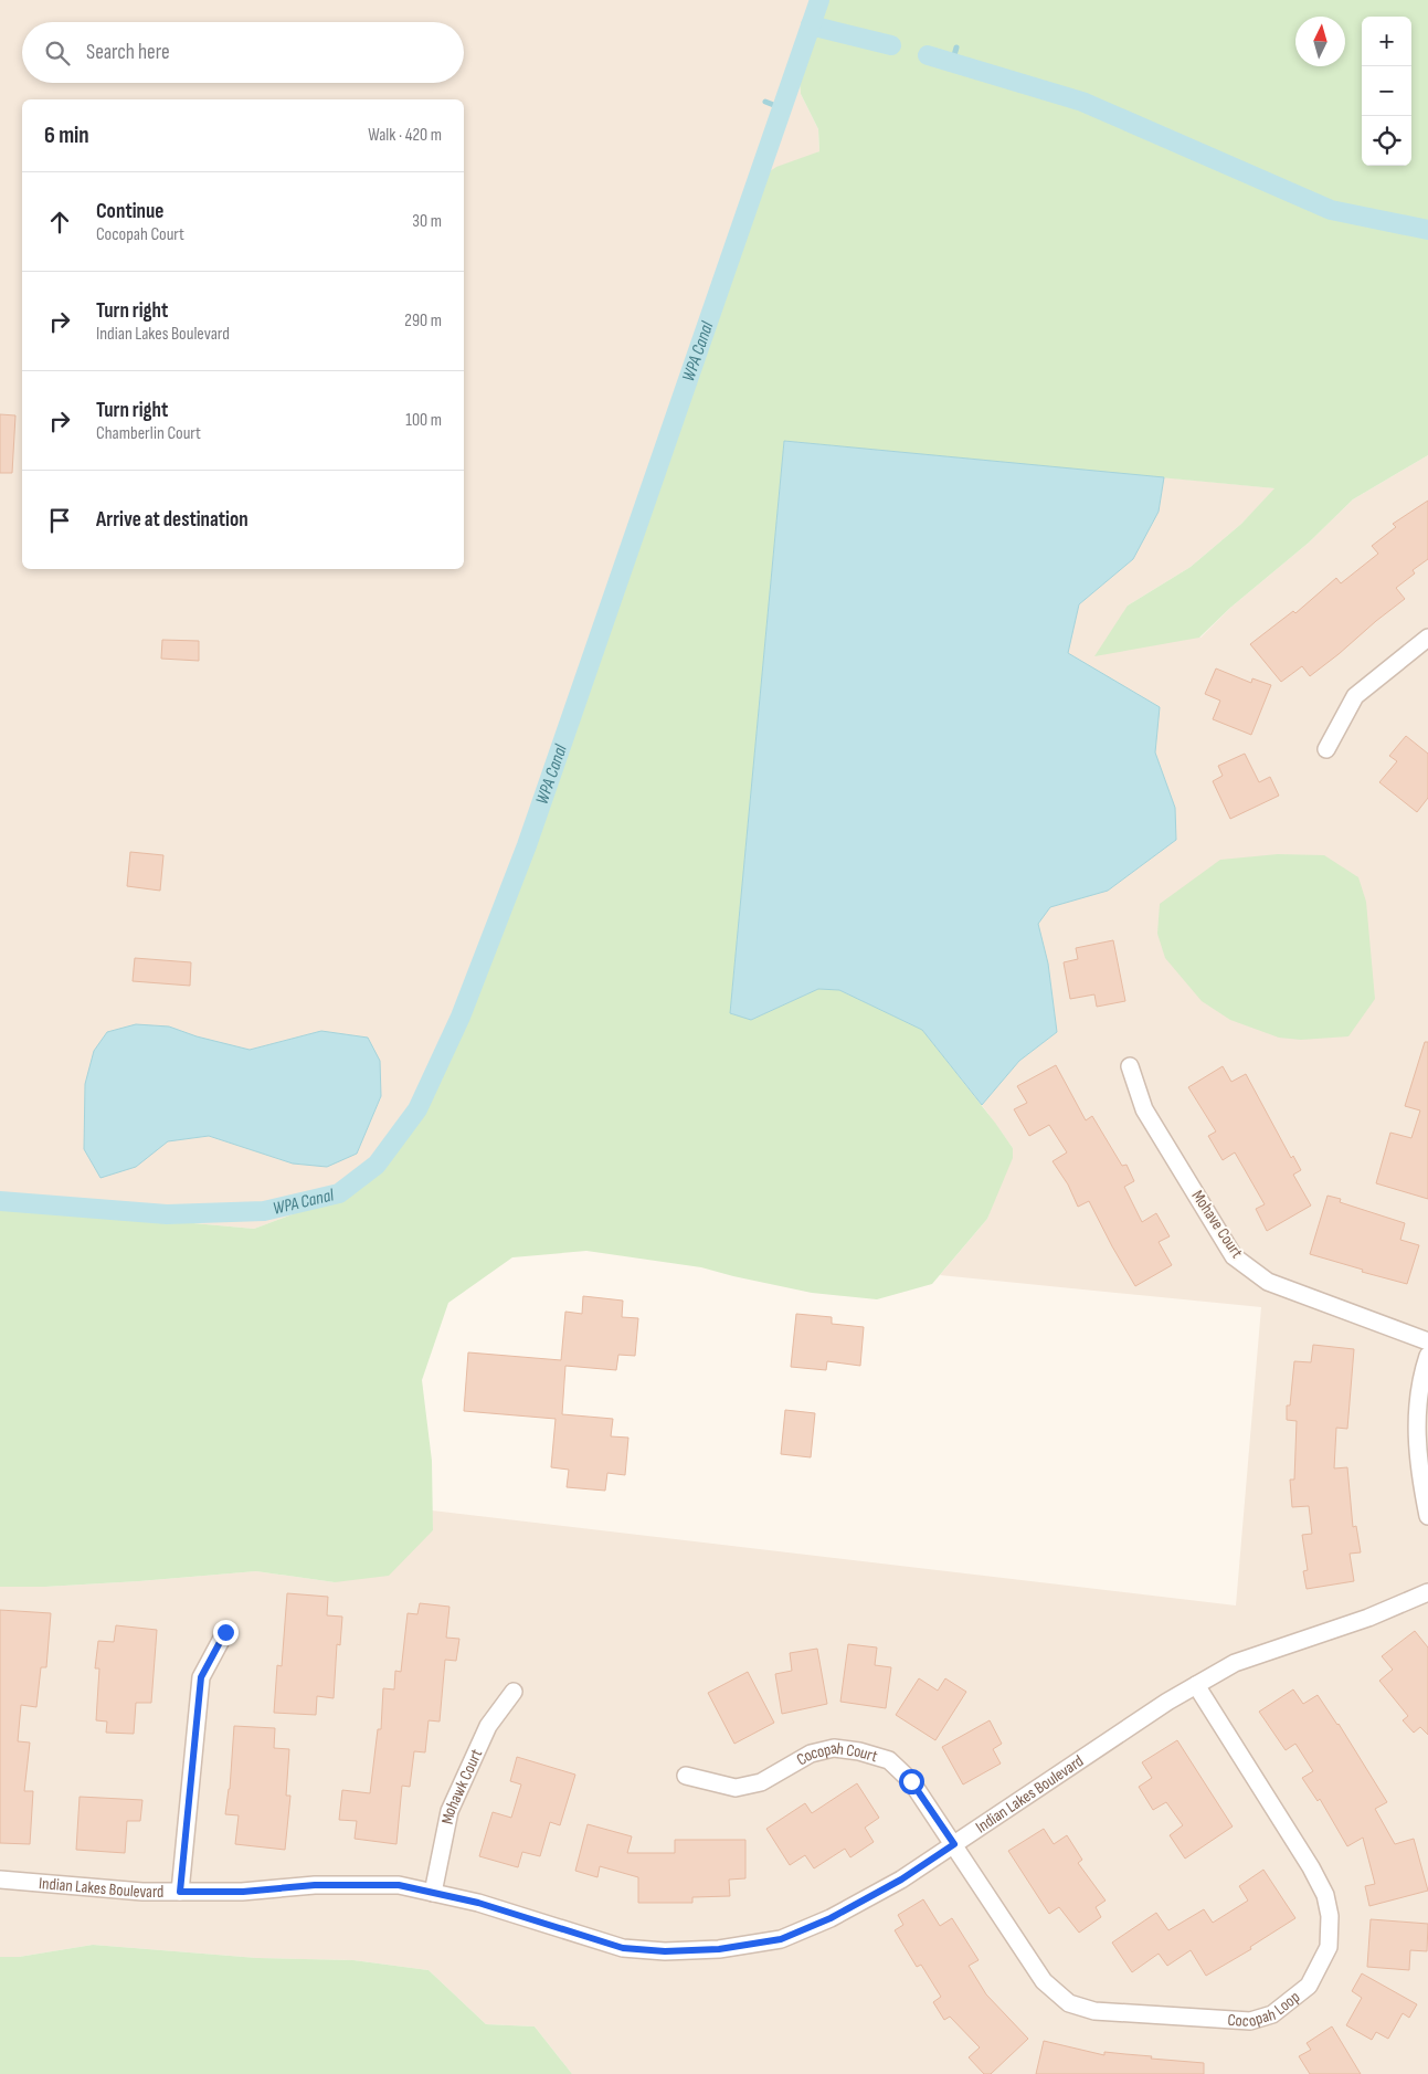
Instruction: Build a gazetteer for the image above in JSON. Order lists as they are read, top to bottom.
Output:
{
  "streets": {
    "street": [
      "Mohave Court",
      "Cocopah Court",
      "Mohawk Court",
      "Indian Lakes Boulevard",
      "Cocopah Loop"
    ]
  },
  "crossings": [
    ["Cocopah Court", "Indian Lakes Boulevard"],
    ["Cocopah Court", "Cocopah Loop"],
    ["Mohawk Court", "Indian Lakes Boulevard"],
    ["Indian Lakes Boulevard", "Cocopah Loop"]
  ],
  "water": ["WPA Canal"],
  "north": "top",
  "page": {
    "map_buttons": ["+", "−"],
    "search": "Search here",
    "heading": ["6 min", "Walk · 420 m"],
    "list": [
      ["Continue", "Cocopah Court", "30 m"],
      ["Turn right", "Indian Lakes Boulevard", "290 m"],
      ["Turn right", "Chamberlin Court", "100 m"],
      "Arrive at destination"
    ]
  }
}
